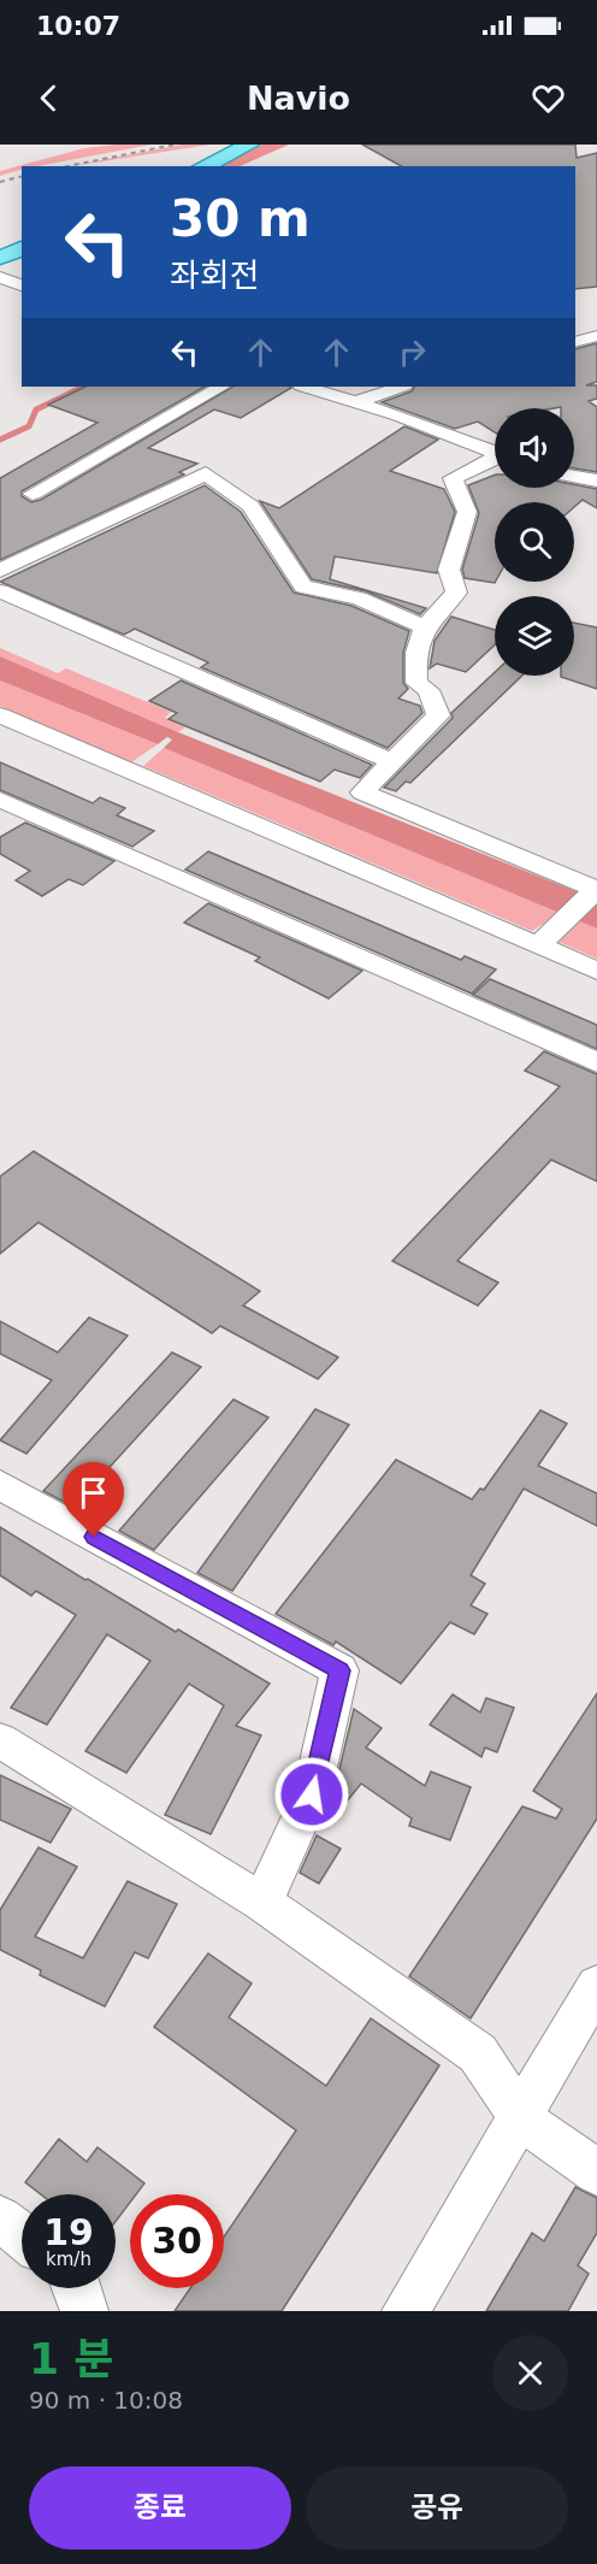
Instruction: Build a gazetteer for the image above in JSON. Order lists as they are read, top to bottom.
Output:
{
  "page": {
    "status": "10:07",
    "header": "Navio",
    "turn": ["30 m", "좌회전"],
    "speed": "19 km/h",
    "limit": "30",
    "heading": ["1 분", "90 m · 10:08"],
    "buttons": ["종료", "공유"]
  }
}
